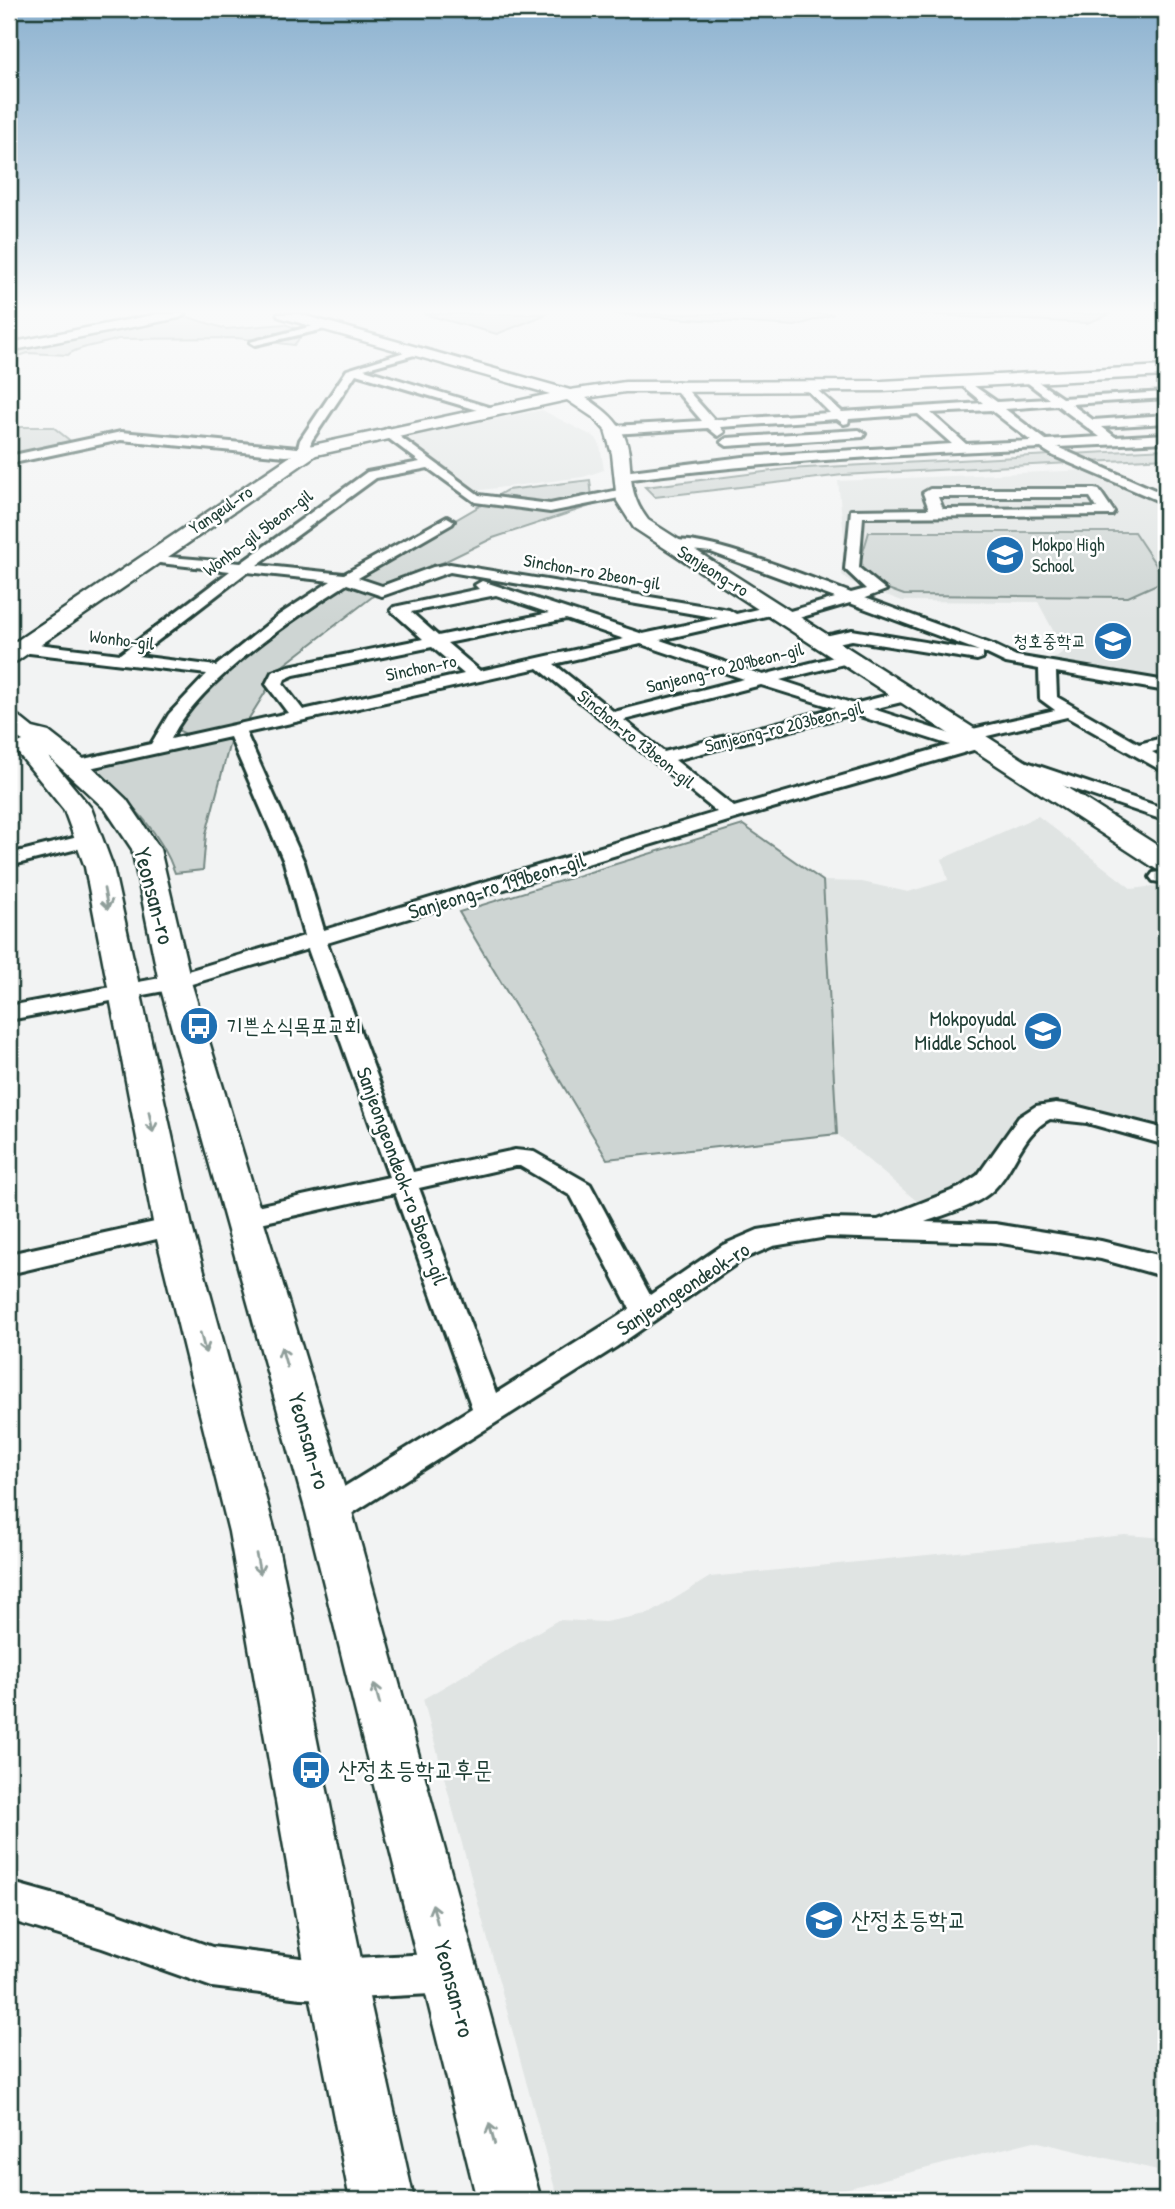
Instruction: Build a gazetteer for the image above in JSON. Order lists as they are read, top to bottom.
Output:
{
  "streets": {
    "street": [
      "Yangeul-ro",
      "Wonho-gil 5beon-gil",
      "Sanjeong-ro",
      "Sinchon-ro 2beon-gil",
      "Wonho-gil",
      "Sinchon-ro",
      "Sanjeong-ro 209beon-gil",
      "Sanjeong-ro 203beon-gil",
      "Sinchon-ro 13beon-gil",
      "Sanjeong-ro 199beon-gil",
      "Yeonsan-ro",
      "Sanjeongeondeok-ro 5beon-gil",
      "Sanjeongeondeok-ro"
    ]
  },
  "crossings": [
    ["Yangeul-ro", "Wonho-gil"],
    ["Wonho-gil 5beon-gil", "Wonho-gil"],
    ["Sanjeong-ro", "Sinchon-ro"],
    ["Sanjeong-ro", "Sanjeong-ro 209beon-gil"],
    ["Sanjeong-ro", "Sanjeong-ro 203beon-gil"],
    ["Sanjeong-ro", "Sanjeong-ro 199beon-gil"],
    ["Sinchon-ro 2beon-gil", "Sinchon-ro"],
    ["Sinchon-ro", "Sinchon-ro 13beon-gil"],
    ["Sinchon-ro", "Yeonsan-ro"],
    ["Sinchon-ro", "Sanjeongeondeok-ro 5beon-gil"],
    ["Sanjeong-ro 209beon-gil", "Sinchon-ro 13beon-gil"],
    ["Sanjeong-ro 203beon-gil", "Sinchon-ro 13beon-gil"],
    ["Sinchon-ro 13beon-gil", "Sanjeong-ro 199beon-gil"],
    ["Sanjeong-ro 199beon-gil", "Yeonsan-ro"],
    ["Sanjeong-ro 199beon-gil", "Sanjeongeondeok-ro 5beon-gil"],
    ["Yeonsan-ro", "Sanjeongeondeok-ro"],
    ["Sanjeongeondeok-ro 5beon-gil", "Sanjeongeondeok-ro"]
  ],
  "places": {
    "school or university": [
      "Mokpo High School",
      "청호중학교",
      "Mokpoyudal Middle School",
      "산정초등학교"
    ],
    "bus stop": ["기쁜소식목포교회", "산정초등학교후문"]
  }
}
